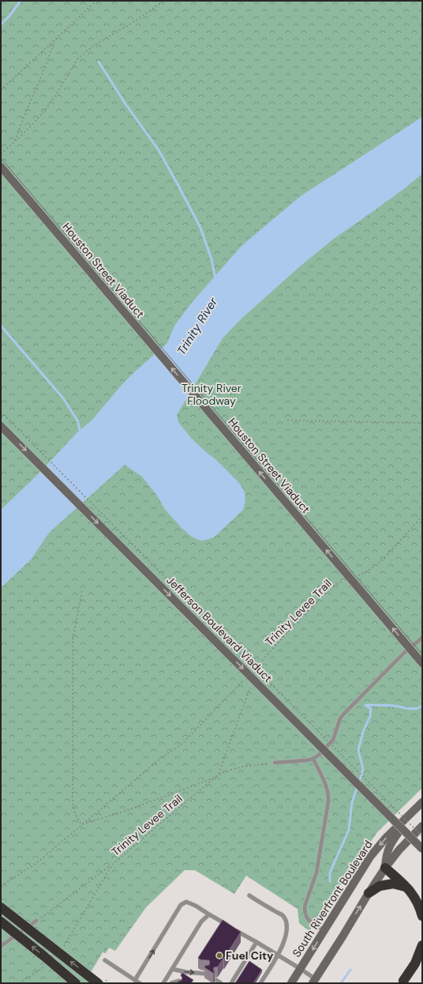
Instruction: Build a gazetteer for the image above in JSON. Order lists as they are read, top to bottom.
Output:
{
  "streets": {
    "main road": ["Houston Street Viaduct", "Jefferson Boulevard Viaduct", "South Riverfront Boulevard"],
    "path": ["Trinity Levee Trail"]
  },
  "one_way": ["Houston Street Viaduct", "Jefferson Boulevard Viaduct"],
  "water": ["Trinity River"],
  "parks": ["Trinity River Floodway"],
  "places": ["Fuel City"]
}
